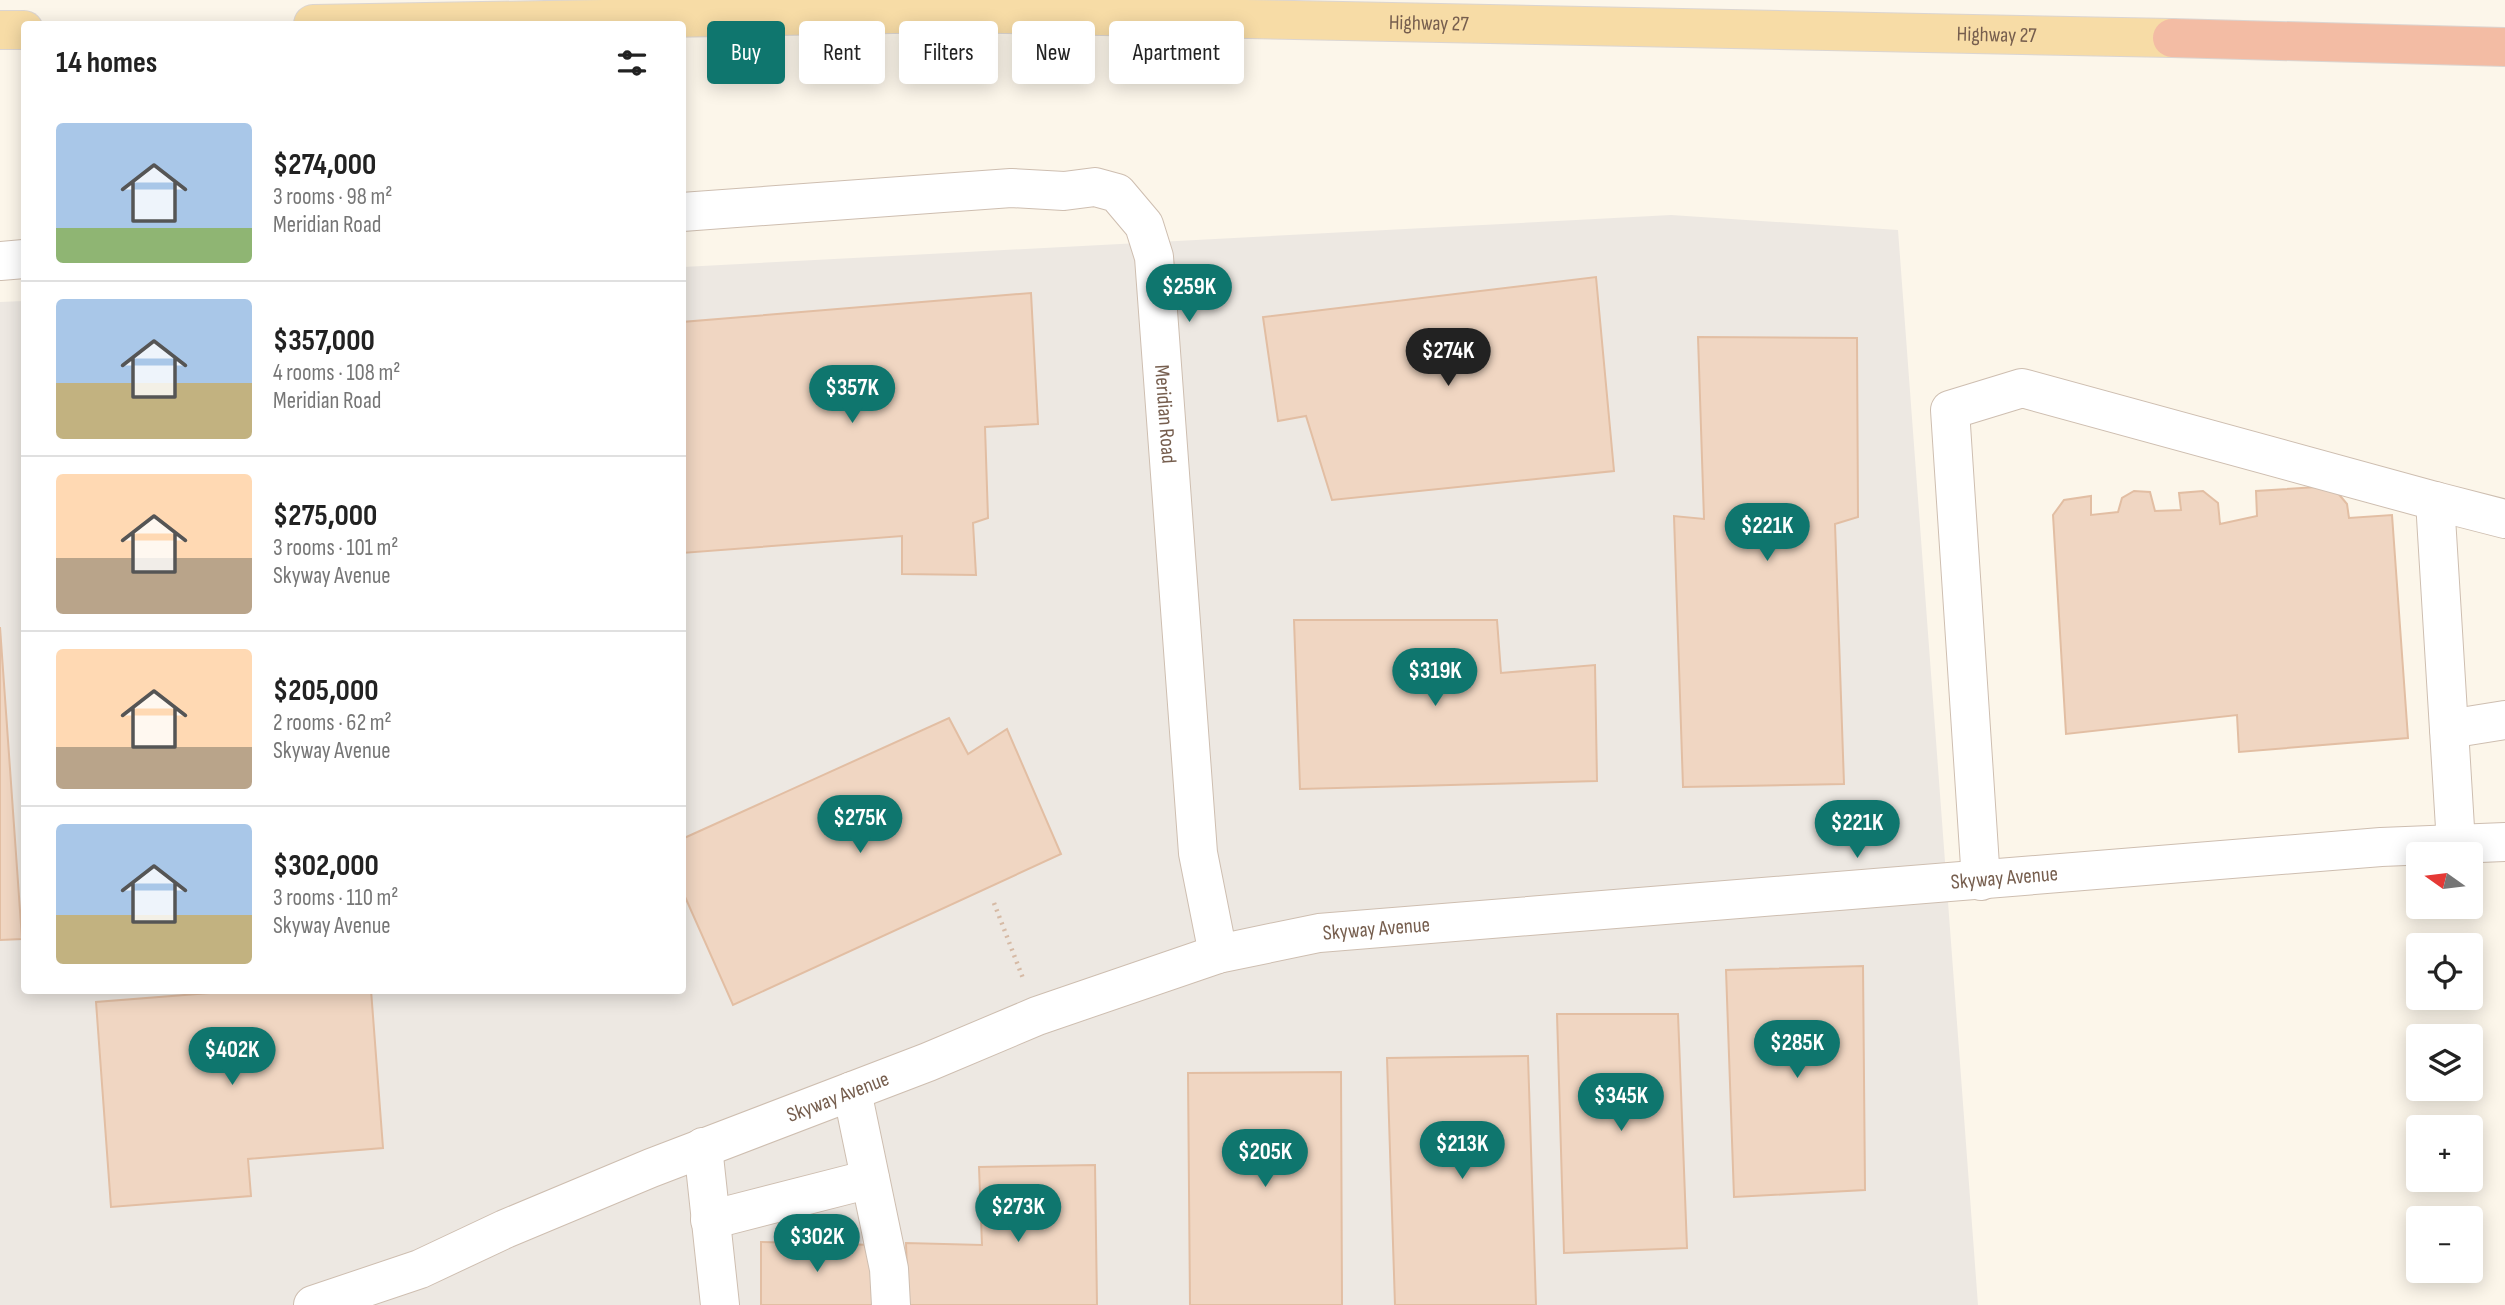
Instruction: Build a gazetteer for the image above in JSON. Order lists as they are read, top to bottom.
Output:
{
  "streets": {
    "highway": ["Highway 27"],
    "street": ["Meridian Road", "Skyway Avenue"]
  },
  "crossings": [
    ["Meridian Road", "Skyway Avenue"]
  ],
  "north": "left",
  "page": {
    "chip": [
      "Buy",
      "Rent",
      "Filters",
      "New",
      "Apartment"
    ],
    "heading": "14 homes",
    "list": [
      {
        "name": "$274,000",
        "note": "3 rooms · 98 m² · Meridian Road"
      },
      {
        "name": "$357,000",
        "note": "4 rooms · 108 m² · Meridian Road"
      },
      {
        "name": "$275,000",
        "note": "3 rooms · 101 m² · Skyway Avenue"
      },
      {
        "name": "$205,000",
        "note": "2 rooms · 62 m² · Skyway Avenue"
      },
      {
        "name": "$302,000",
        "note": "3 rooms · 110 m² · Skyway Avenue"
      }
    ],
    "price": [
      "$259K",
      "$274K",
      "$357K",
      "$221K",
      "$319K",
      "$275K",
      "$221K",
      "$285K",
      "$402K",
      "$345K",
      "$213K",
      "$205K",
      "$273K",
      "$302K"
    ],
    "map_buttons": ["+", "−"]
  }
}
